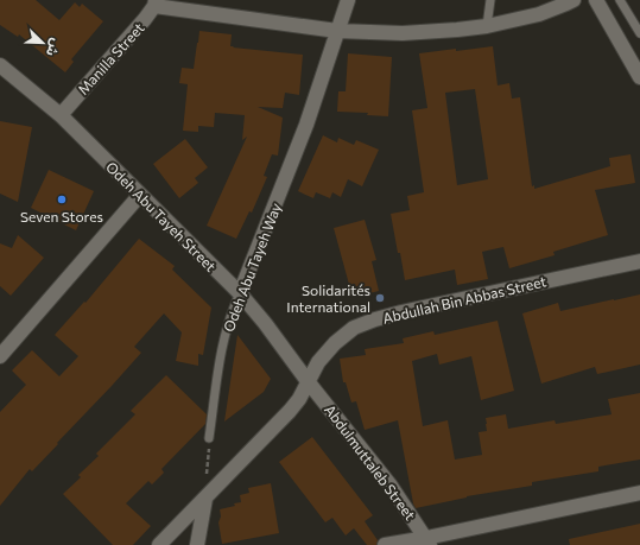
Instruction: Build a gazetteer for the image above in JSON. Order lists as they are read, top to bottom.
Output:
{
  "streets": {
    "street": [
      "Manilla Street",
      "Odeh Abu Tayeh Street",
      "Odeh Abu Tayeh Way",
      "Abdullah Bin Abbas Street",
      "Abdulmuttaleb Street"
    ]
  },
  "crossings": [
    ["Manilla Street", "Odeh Abu Tayeh Street"],
    ["Odeh Abu Tayeh Street", "Odeh Abu Tayeh Way"],
    ["Odeh Abu Tayeh Street", "Abdullah Bin Abbas Street"],
    ["Odeh Abu Tayeh Street", "Abdulmuttaleb Street"],
    ["Abdullah Bin Abbas Street", "Abdulmuttaleb Street"]
  ],
  "places": ["Seven Stores", "Solidarités International"],
  "north": "bottom right"
}
